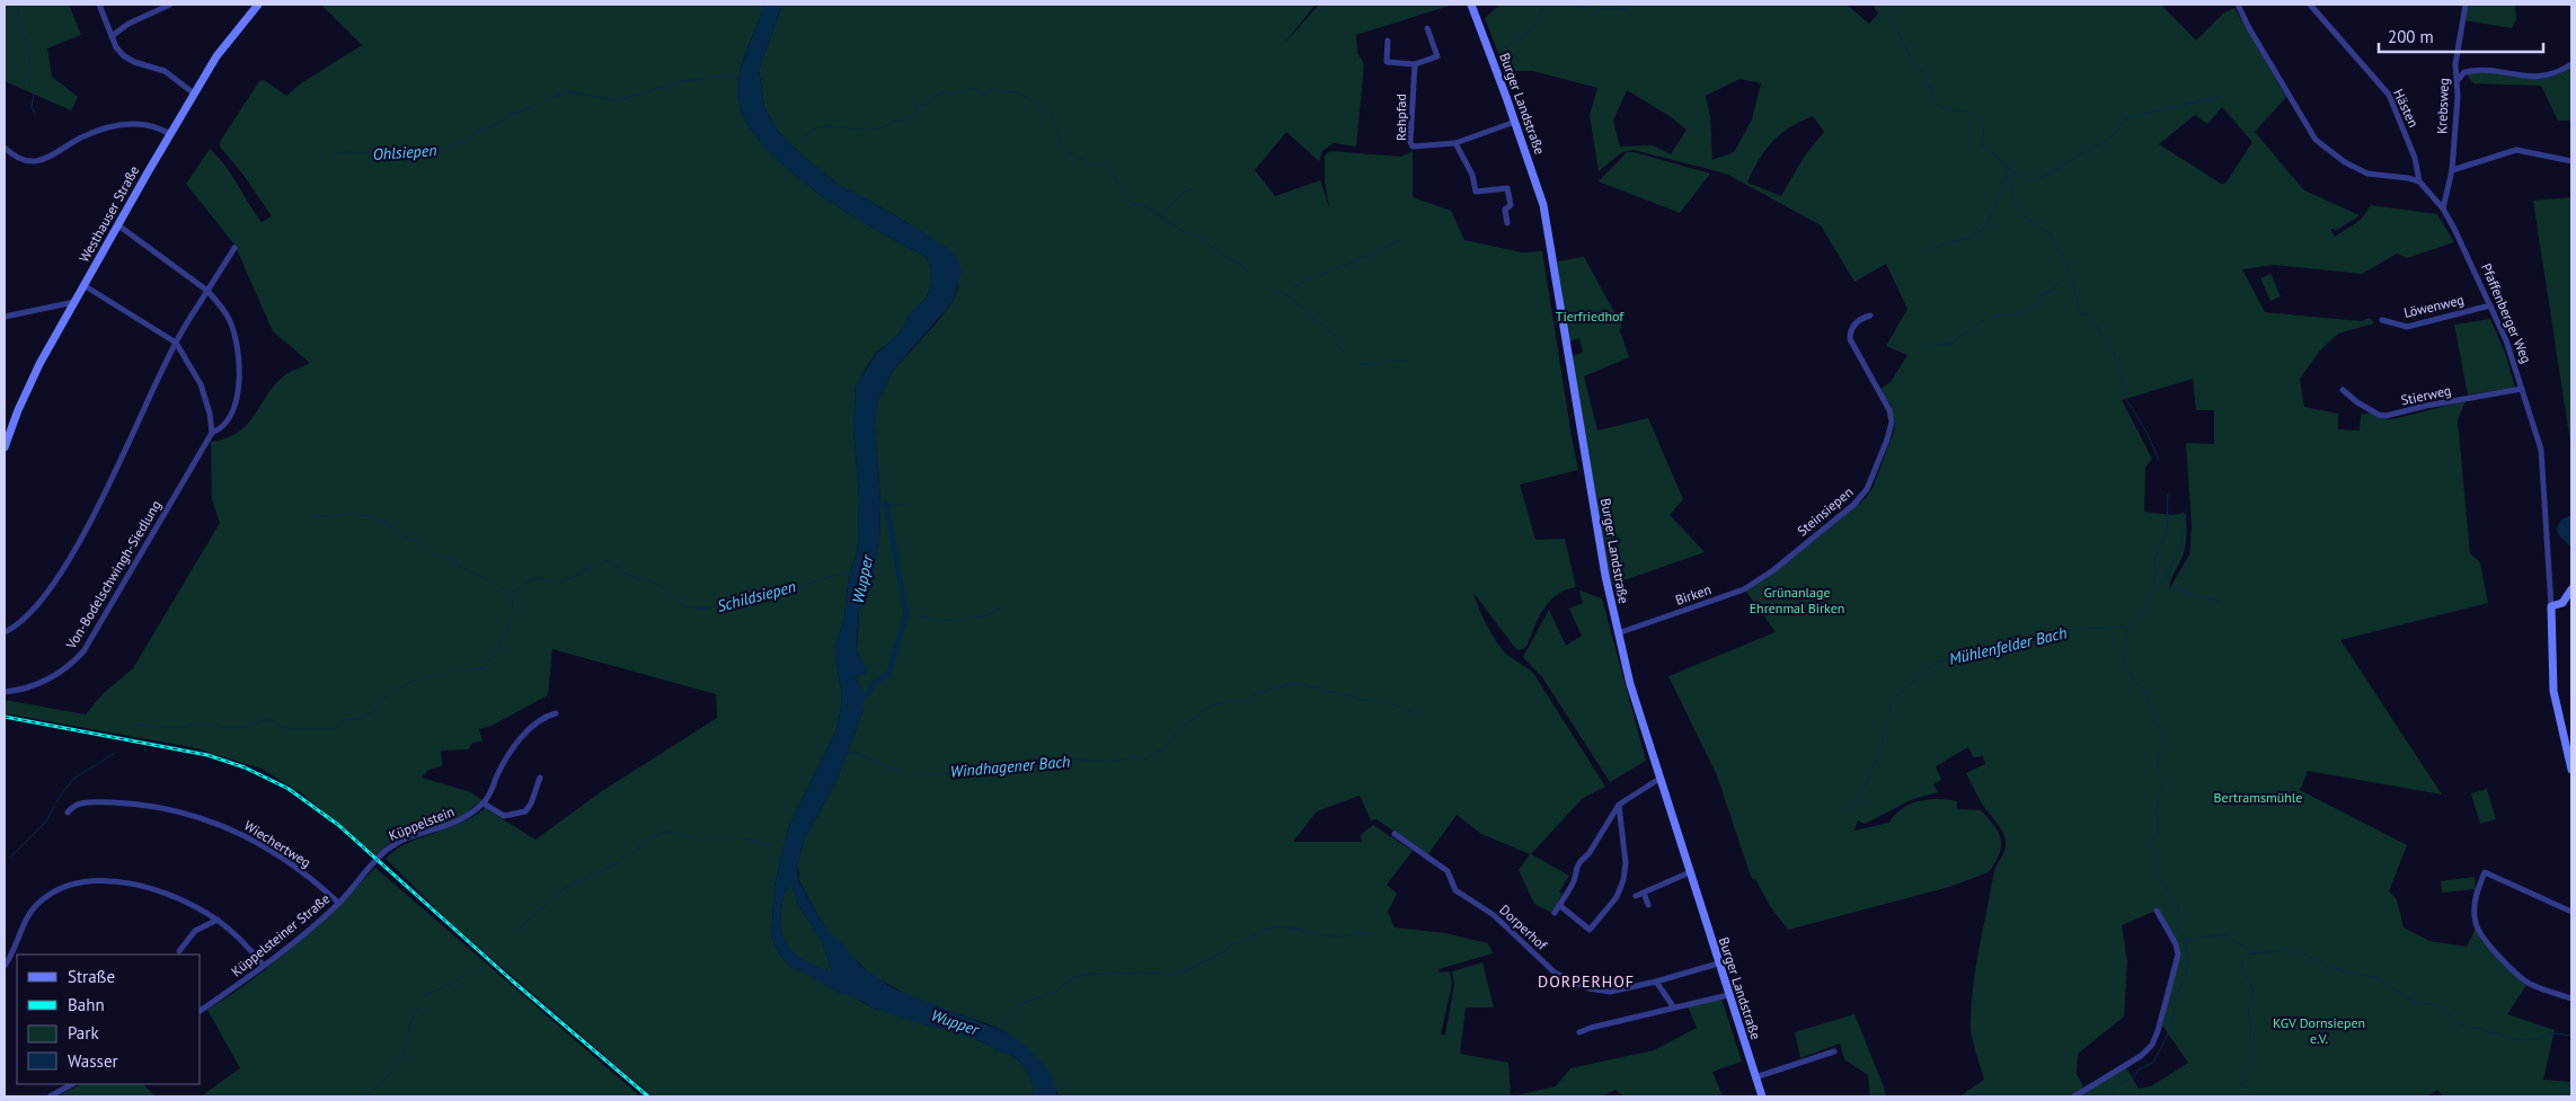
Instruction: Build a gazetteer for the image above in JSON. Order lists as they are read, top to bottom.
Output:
{
  "streets": {
    "main road": ["Burger Landstraße", "Westhauser Straße", "Pfaffenberger Weg"],
    "street": [
      "Krebsweg",
      "Hästen",
      "Rehpfad",
      "Löwenweg",
      "Stierweg",
      "Steinsiepen",
      "Von-Bodelschwingh-Siedlung",
      "Birken",
      "Küppelstein",
      "Wiechertweg",
      "Dorperhof",
      "Küppelsteiner Straße"
    ]
  },
  "crossings": [
    ["Burger Landstraße", "Rehpfad"],
    ["Burger Landstraße", "Birken"],
    ["Burger Landstraße", "Dorperhof"],
    ["Krebsweg", "Pfaffenberger Weg"],
    ["Hästen", "Pfaffenberger Weg"],
    ["Westhauser Straße", "Von-Bodelschwingh-Siedlung"],
    ["Löwenweg", "Pfaffenberger Weg"],
    ["Pfaffenberger Weg", "Stierweg"],
    ["Steinsiepen", "Birken"],
    ["Küppelstein", "Küppelsteiner Straße"],
    ["Wiechertweg", "Küppelsteiner Straße"]
  ],
  "districts": ["DORPERHOF"],
  "water": [
    "Ohlsiepen",
    "Wupper",
    "Schildsiepen",
    "Mühlenfelder Bach",
    "Windhagener Bach"
  ],
  "parks": [
    "Tierfriedhof",
    "Grünanlage Ehrenmal Birken",
    "Bertramsmühle",
    "KGV Dornsiepen e.V."
  ],
  "legend": [
    "Straße",
    "Bahn",
    "Park",
    "Wasser"
  ],
  "scale_bar": "200 m"
}
